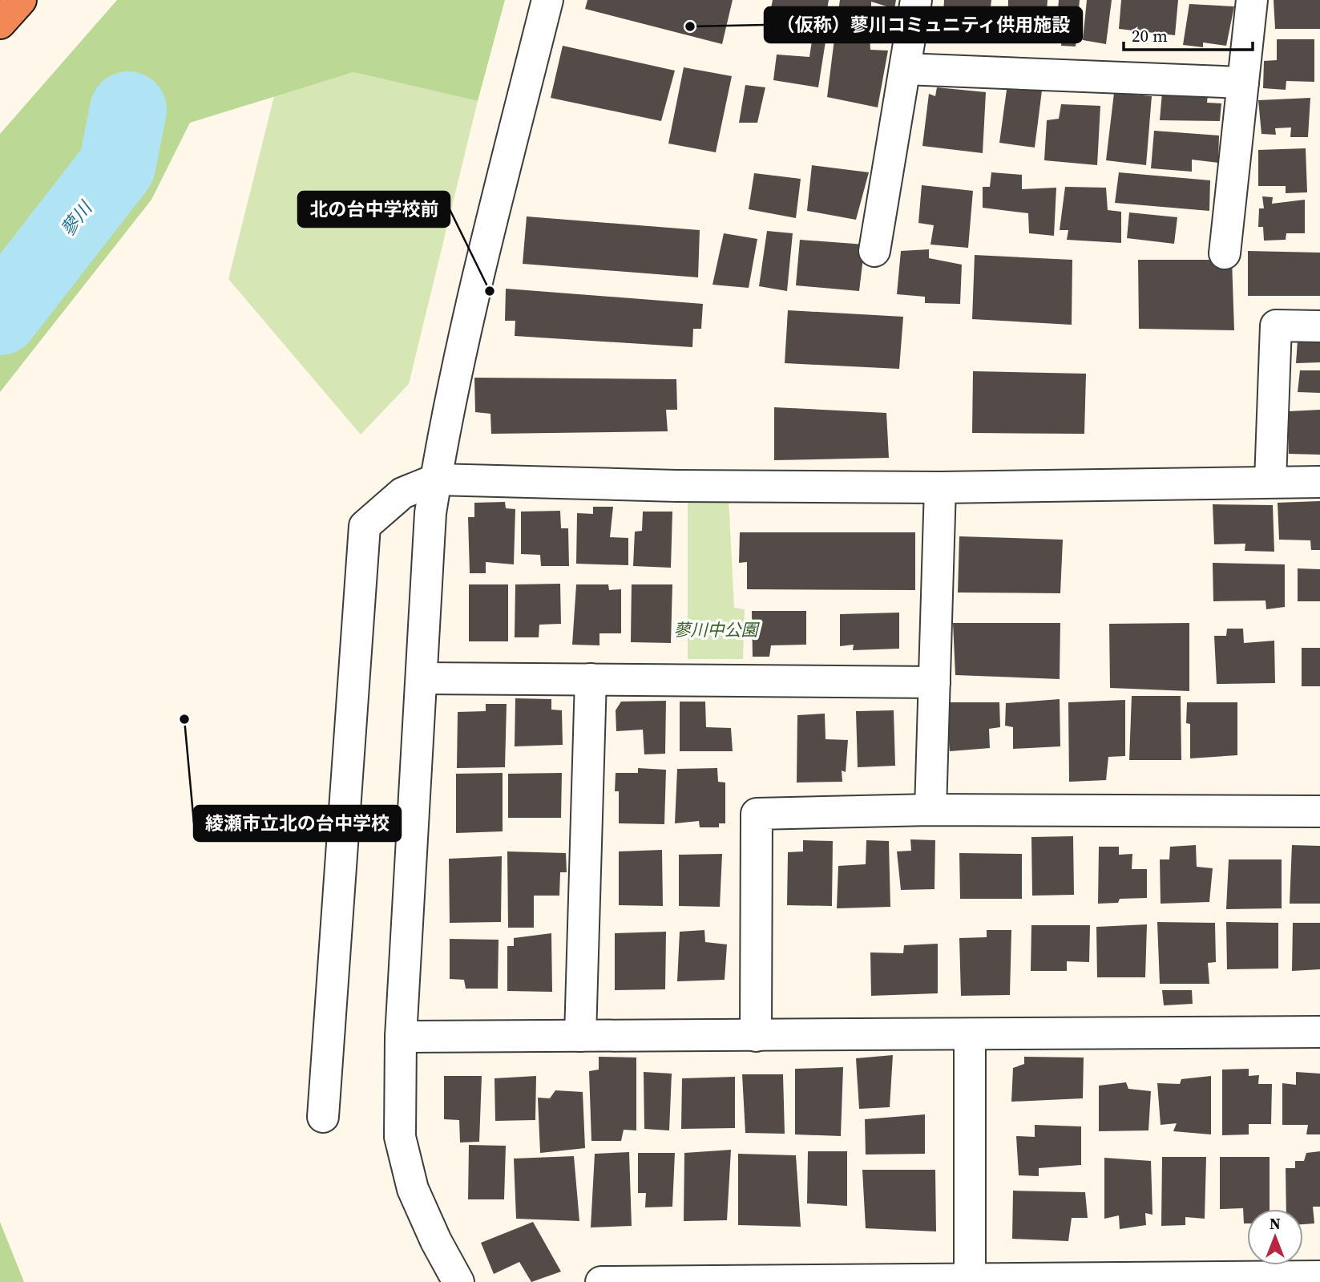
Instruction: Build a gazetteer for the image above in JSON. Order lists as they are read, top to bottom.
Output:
{
  "water": ["蓼川"],
  "parks": ["蓼川中公園"],
  "places": ["（仮称）蓼川コミュニティ供用施設", "北の台中学校前", "綾瀬市立北の台中学校"],
  "scale_bar": "20 m",
  "north": "top"
}
